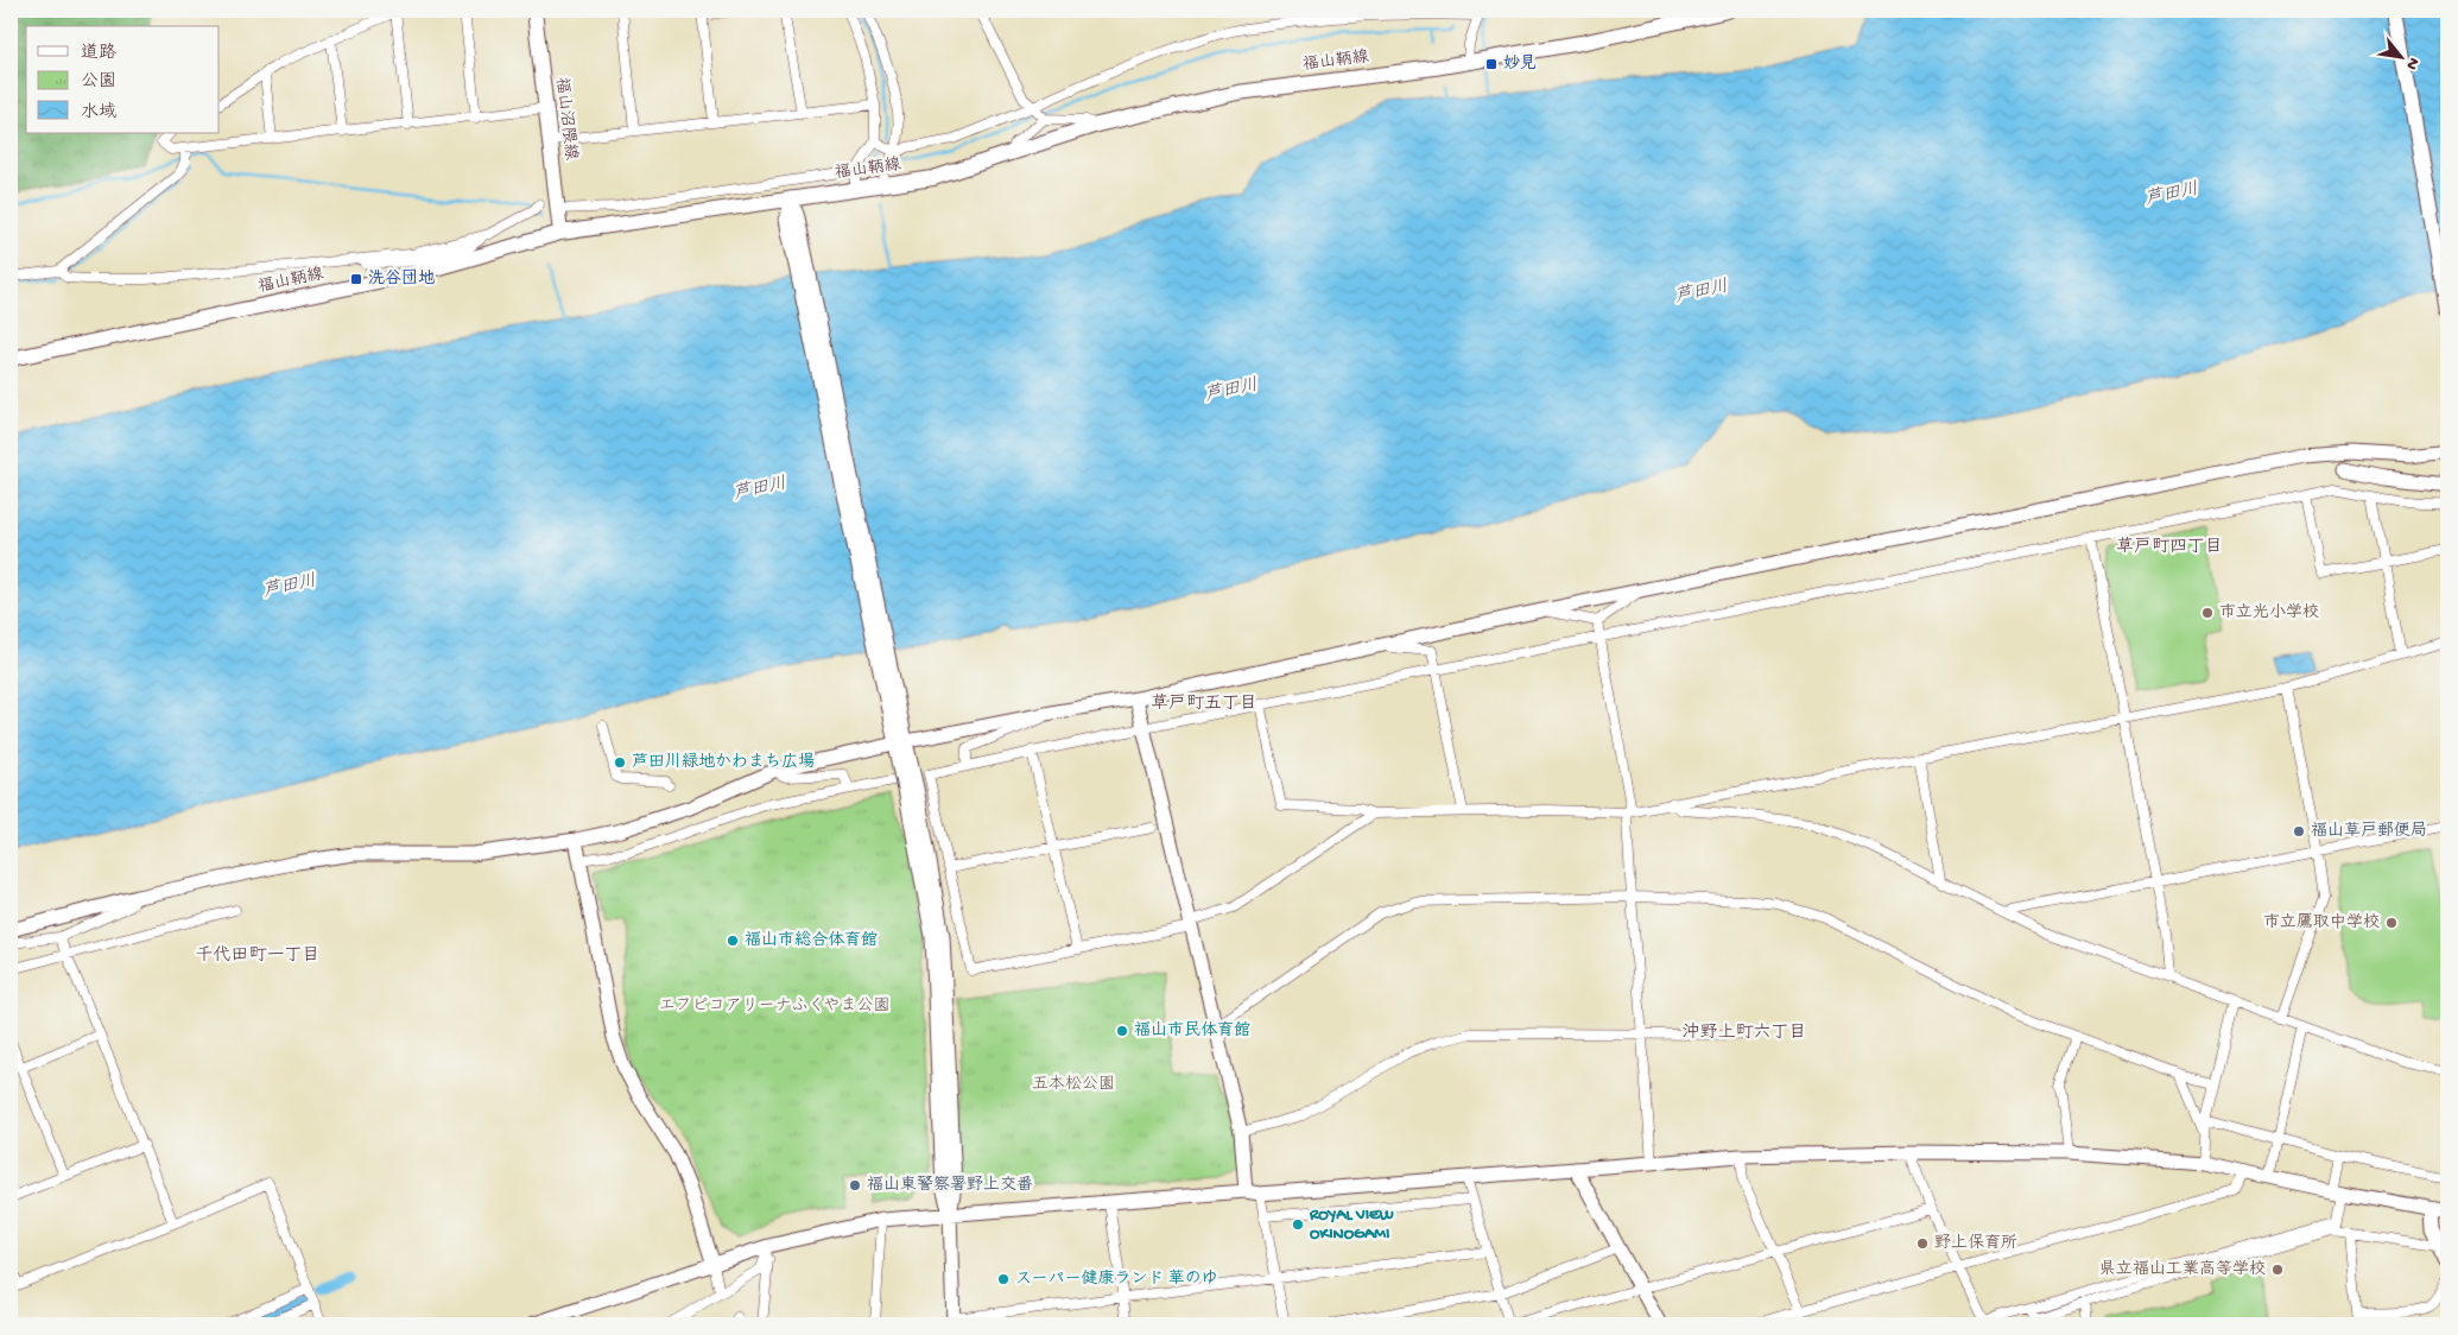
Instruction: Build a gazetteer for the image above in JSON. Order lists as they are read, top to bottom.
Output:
{
  "streets": {
    "main road": ["福山鞆線", "福山沼隈線"]
  },
  "crossings": [
    ["福山鞆線", "福山沼隈線"]
  ],
  "districts": [
    "草戸町四丁目",
    "草戸町五丁目",
    "千代田町一丁目",
    "沖野上町六丁目"
  ],
  "water": ["芦田川"],
  "parks": ["エフピコアリーナふくやま公園", "五本松公園"],
  "places": {
    "transit": ["妙見", "洗谷団地"],
    "other": [
      "市立光小学校",
      "芦田川緑地かわまち広場",
      "福山草戸郵便局",
      "市立鷹取中学校",
      "福山市総合体育館",
      "福山市民体育館",
      "福山東警察署野上交番",
      "ROYAL VIEW OKINOGAMI",
      "野上保育所",
      "県立福山工業高等学校",
      "スーパー健康ランド 華のゆ"
    ]
  },
  "legend": ["道路", "公園", "水域"],
  "north": "bottom right"
}
